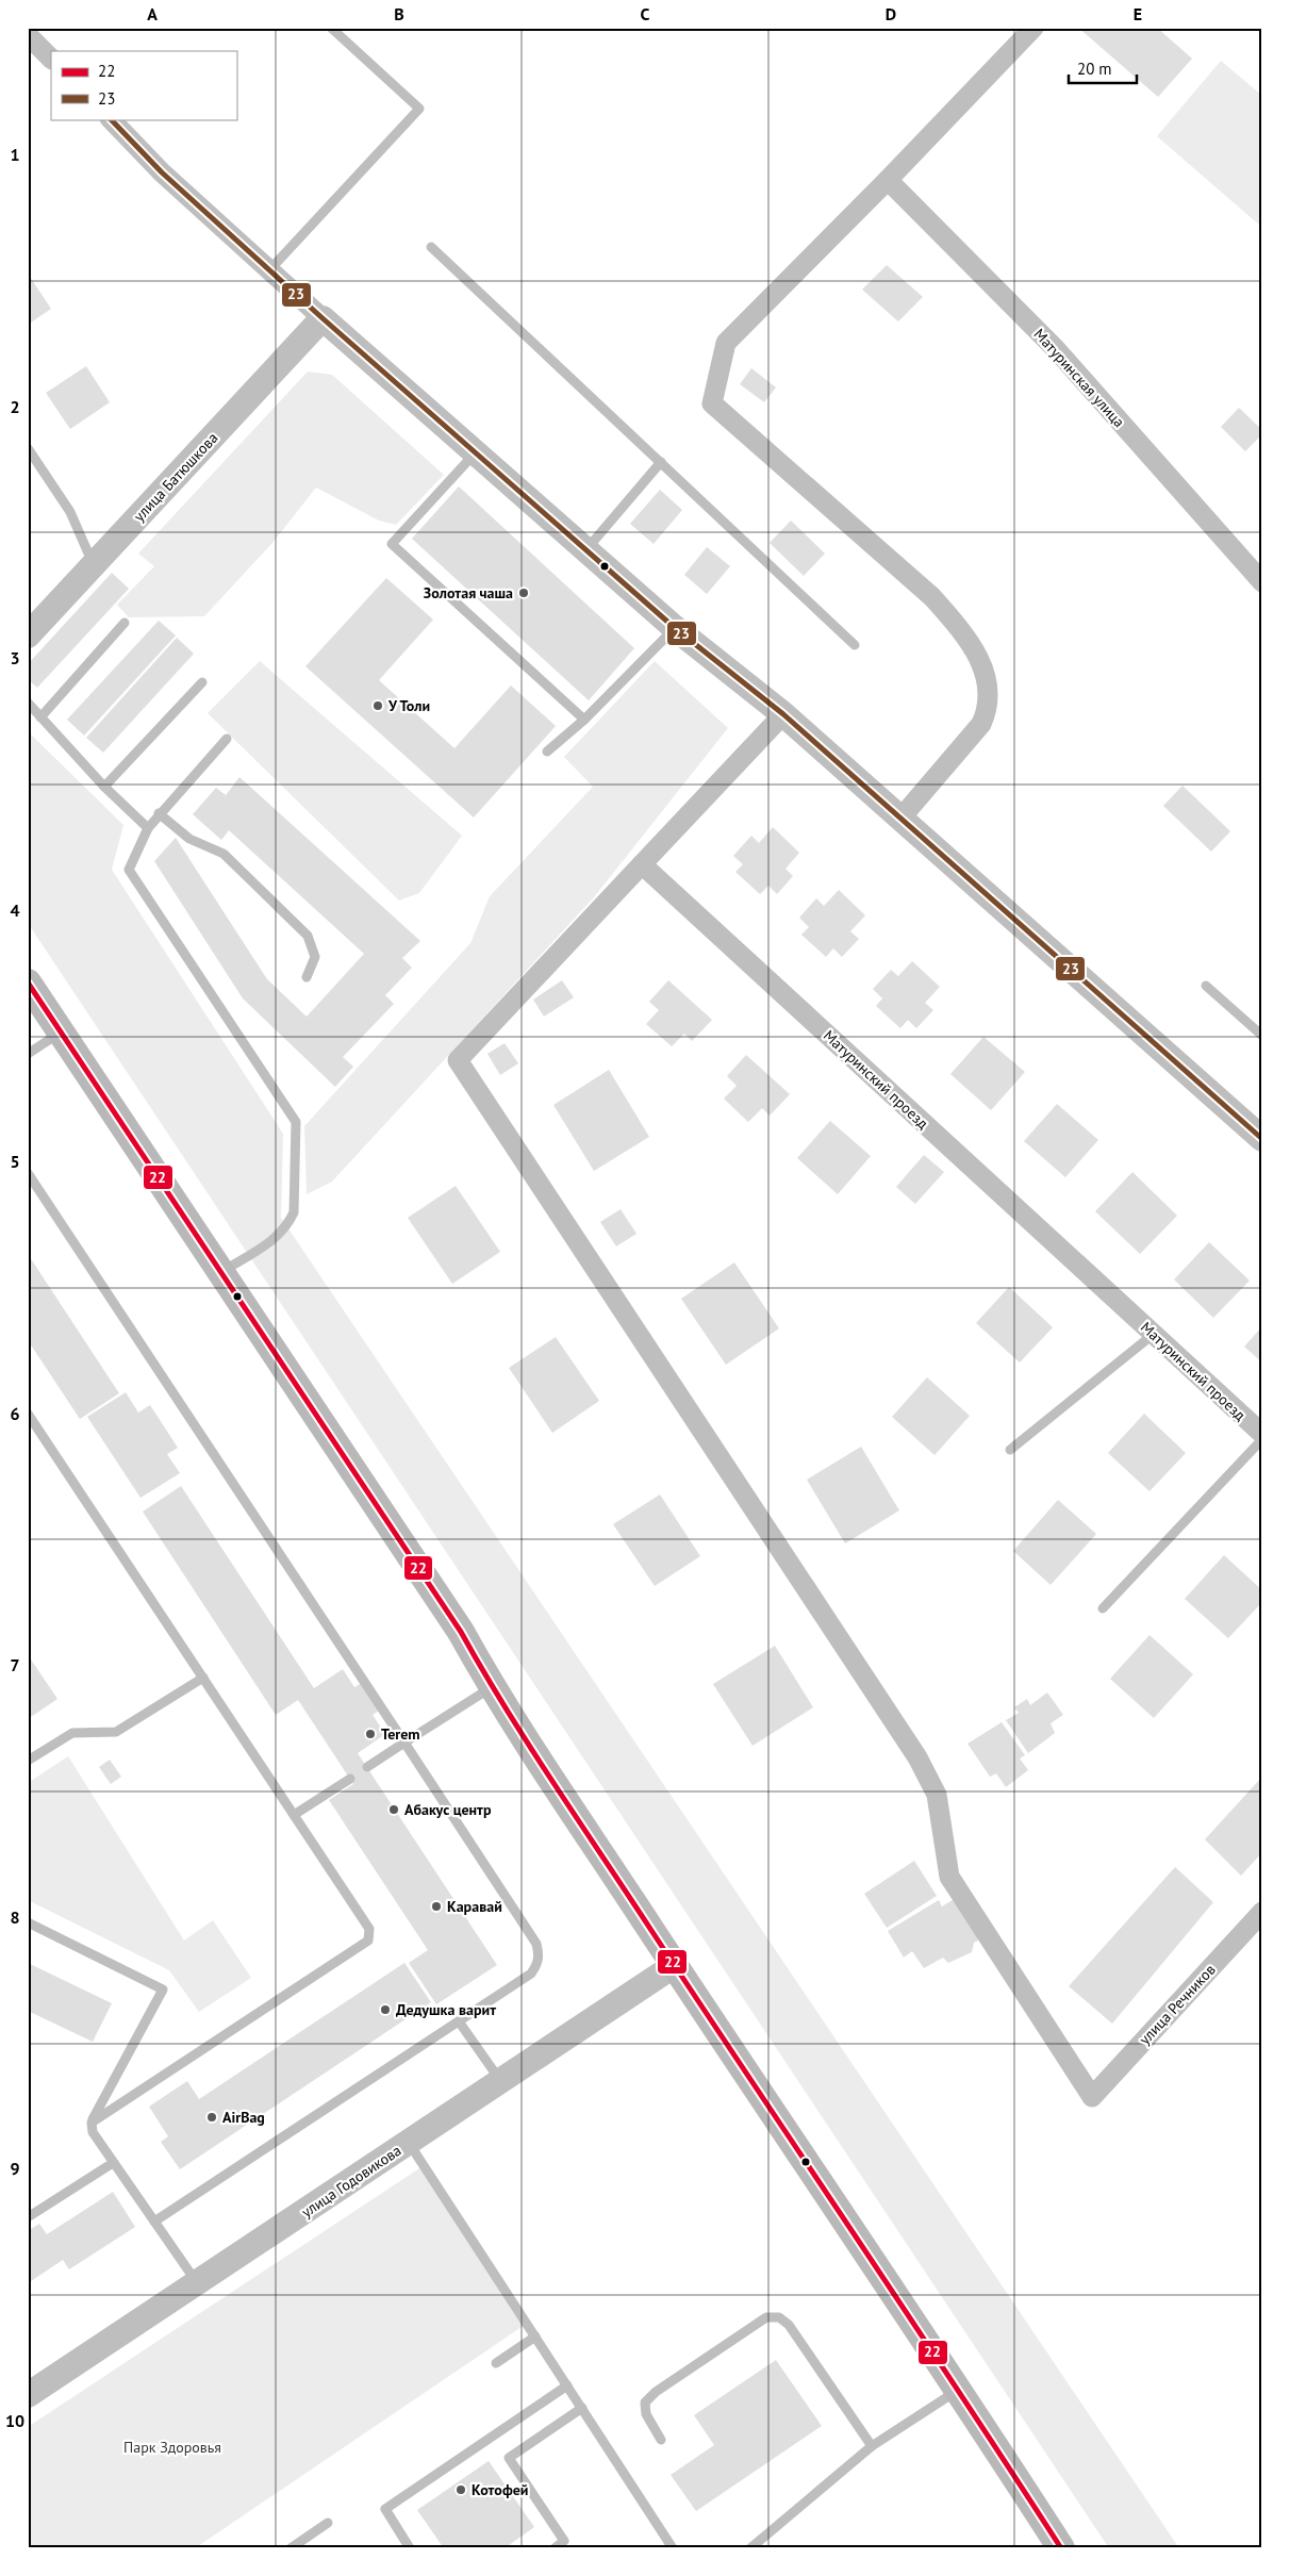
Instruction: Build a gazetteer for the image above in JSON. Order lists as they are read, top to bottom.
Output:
{
  "streets": {
    "street": [
      "Матуринская улица",
      "улица Батюшкова",
      "Матуринский проезд",
      "улица Речников",
      "улица Годовикова"
    ]
  },
  "crossings": [
    ["Матуринский проезд", "улица Речников"]
  ],
  "parks": ["Парк Здоровья"],
  "places": [
    "Золотая чаша",
    "У Толи",
    "Terem",
    "Абакус центр",
    "Каравай",
    "Дедушка варит",
    "AirBag",
    "Котофей"
  ],
  "lines": ["transit line 23", "transit line 22"],
  "legend": ["22", "23"],
  "scale_bar": "20 m",
  "grid": {
    "columns": [
      "A",
      "B",
      "C",
      "D",
      "E"
    ],
    "rows": [
      "1",
      "2",
      "3",
      "4",
      "5",
      "6",
      "7",
      "8",
      "9",
      "10"
    ]
  }
}
